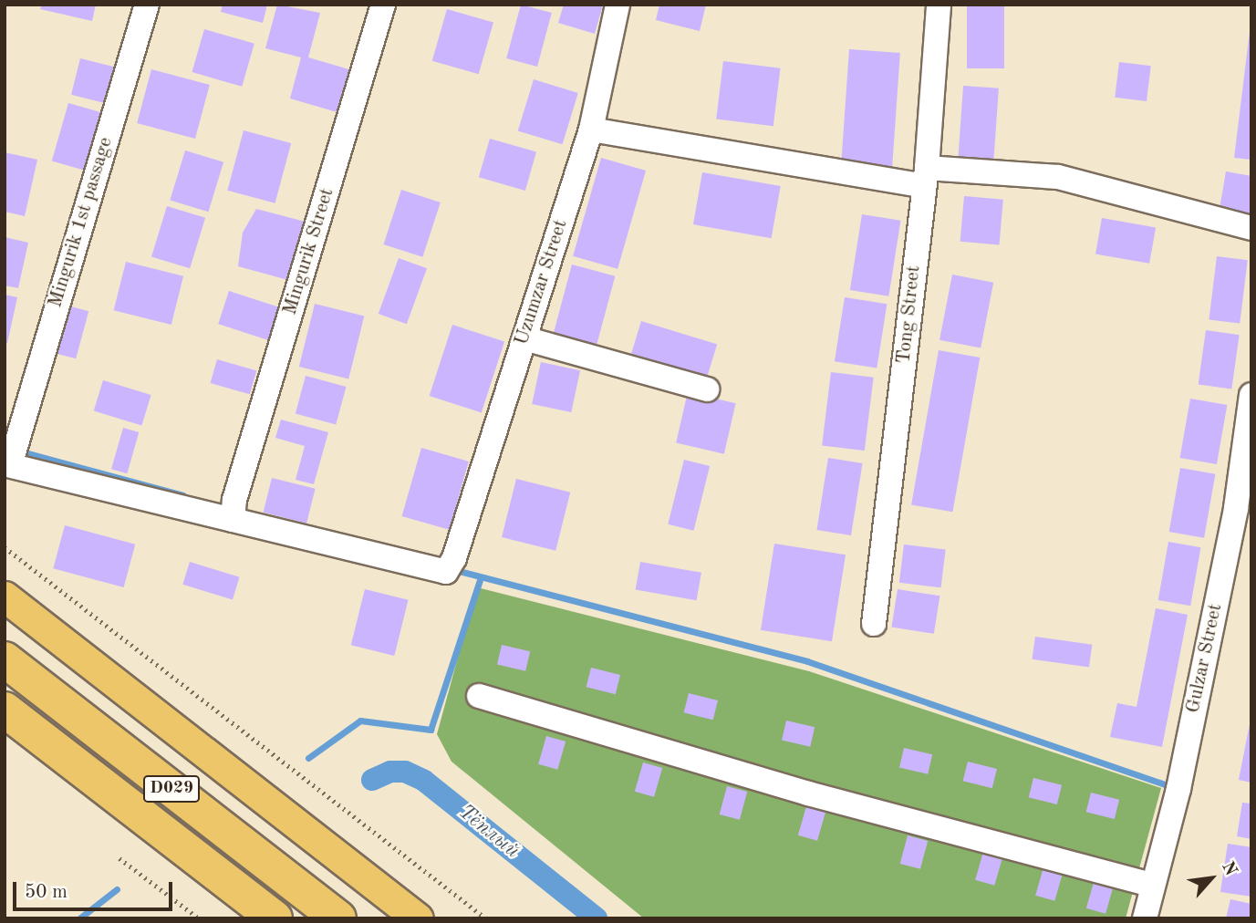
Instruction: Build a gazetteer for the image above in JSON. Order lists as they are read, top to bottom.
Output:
{
  "streets": {
    "highway": ["D029"],
    "street": [
      "Mingurik 1st passage",
      "Mingurik Street",
      "Uzumzar Street",
      "Tong Street",
      "Gulzar Street"
    ]
  },
  "crossings": [
    ["Mingurik Street", "Uzumzar Street"]
  ],
  "water": ["Тёплый"],
  "scale_bar": "50 m",
  "north": "top right"
}
